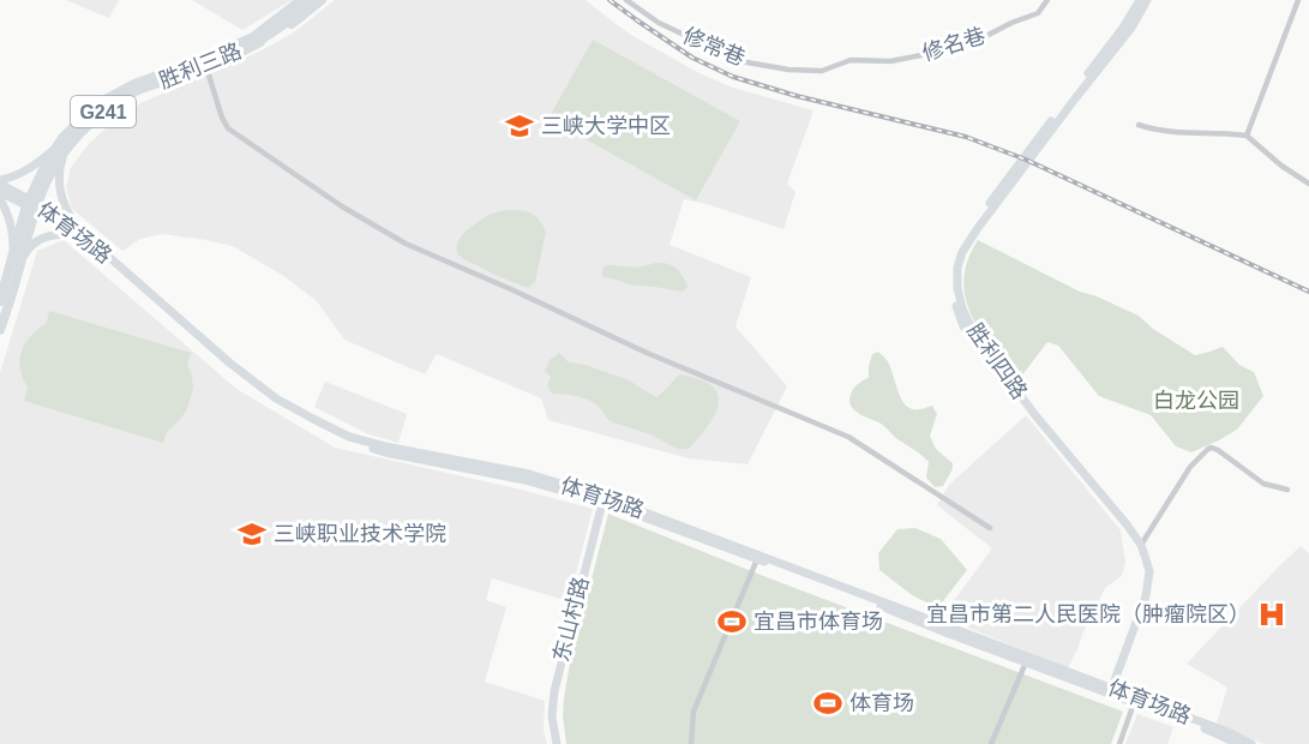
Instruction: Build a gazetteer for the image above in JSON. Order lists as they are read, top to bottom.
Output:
{
  "streets": {
    "highway": ["G241"],
    "main road": [
      "胜利三路",
      "体育场路",
      "胜利四路",
      "东山村路"
    ],
    "street": ["修名巷", "修常巷"]
  },
  "crossings": [
    ["修名巷", "修常巷"],
    ["胜利三路", "G241"],
    ["胜利三路", "体育场路"],
    ["体育场路", "胜利四路"],
    ["体育场路", "东山村路"]
  ],
  "parks": ["白龙公园"],
  "places": {
    "school or university": ["三峡大学中区", "三峡职业技术学院"],
    "hospital": ["宜昌市第二人民医院（肿瘤院区）"],
    "sports": ["宜昌市体育场", "体育场"]
  }
}
